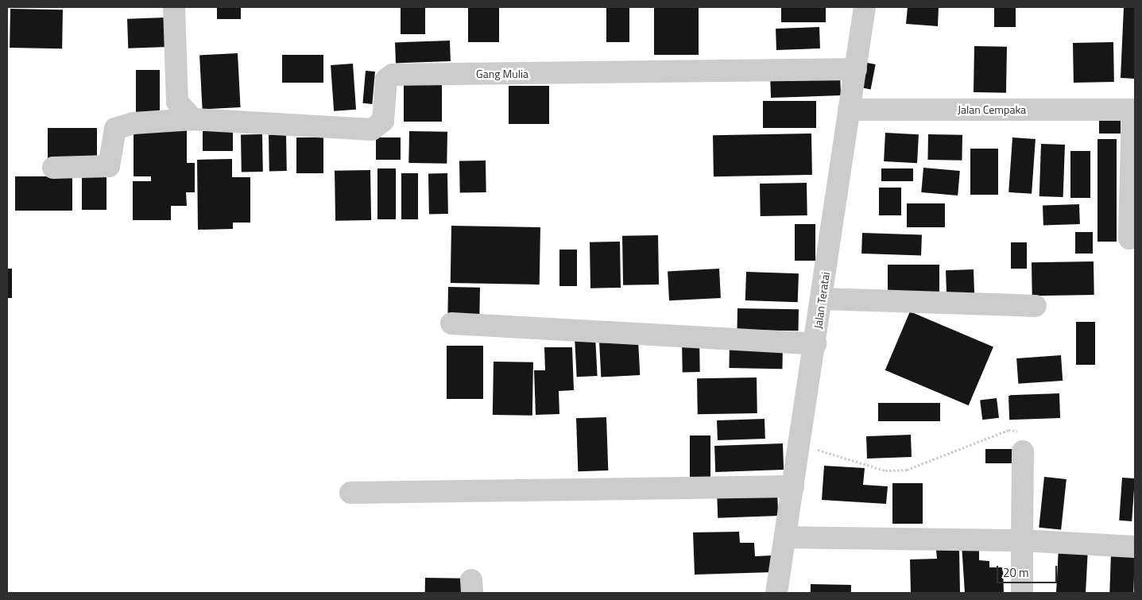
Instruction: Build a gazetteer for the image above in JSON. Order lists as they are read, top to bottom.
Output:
{
  "streets": {
    "street": ["Gang Mulia", "Jalan Cempaka", "Jalan Teratai"]
  },
  "crossings": [
    ["Gang Mulia", "Jalan Teratai"],
    ["Jalan Cempaka", "Jalan Teratai"]
  ],
  "scale_bar": "20 m"
}
